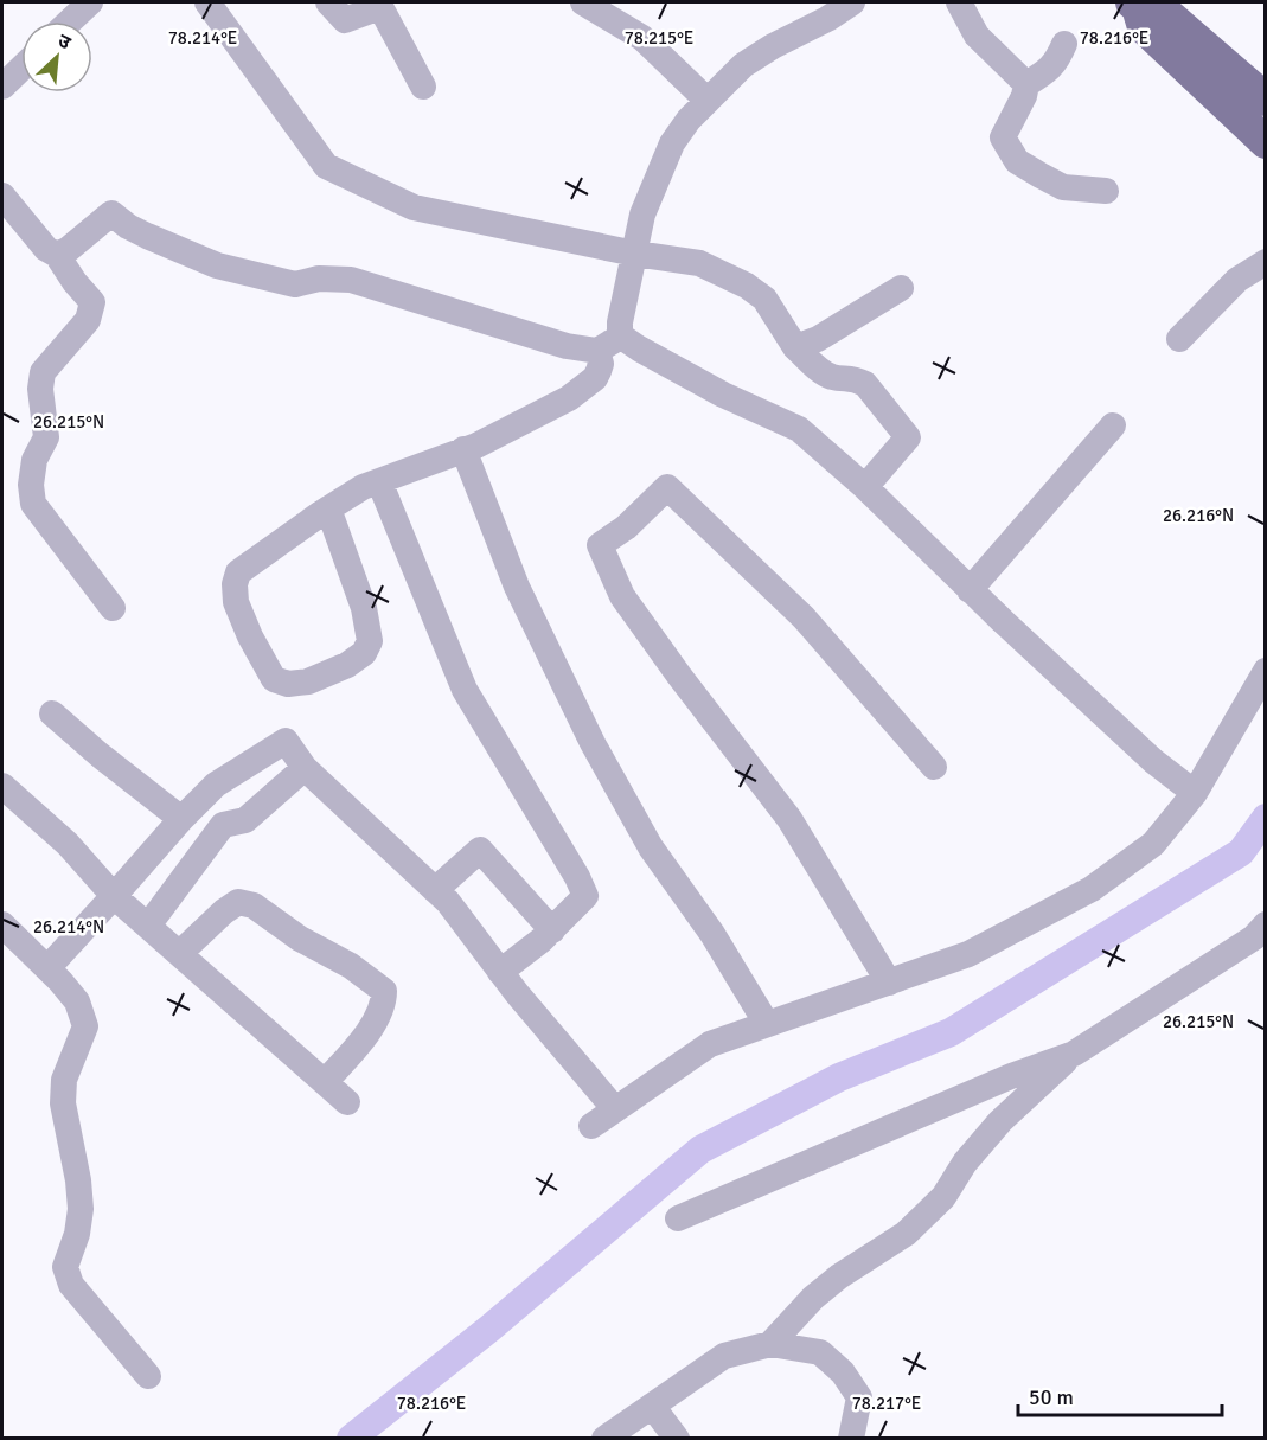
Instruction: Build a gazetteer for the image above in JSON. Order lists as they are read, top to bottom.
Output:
{
  "scale_bar": "50 m",
  "north": "top right",
  "coordinates": [
    "78.214°E",
    "78.215°E",
    "78.216°E",
    "26.215°N",
    "26.216°N",
    "26.214°N",
    "78.217°E"
  ]
}
